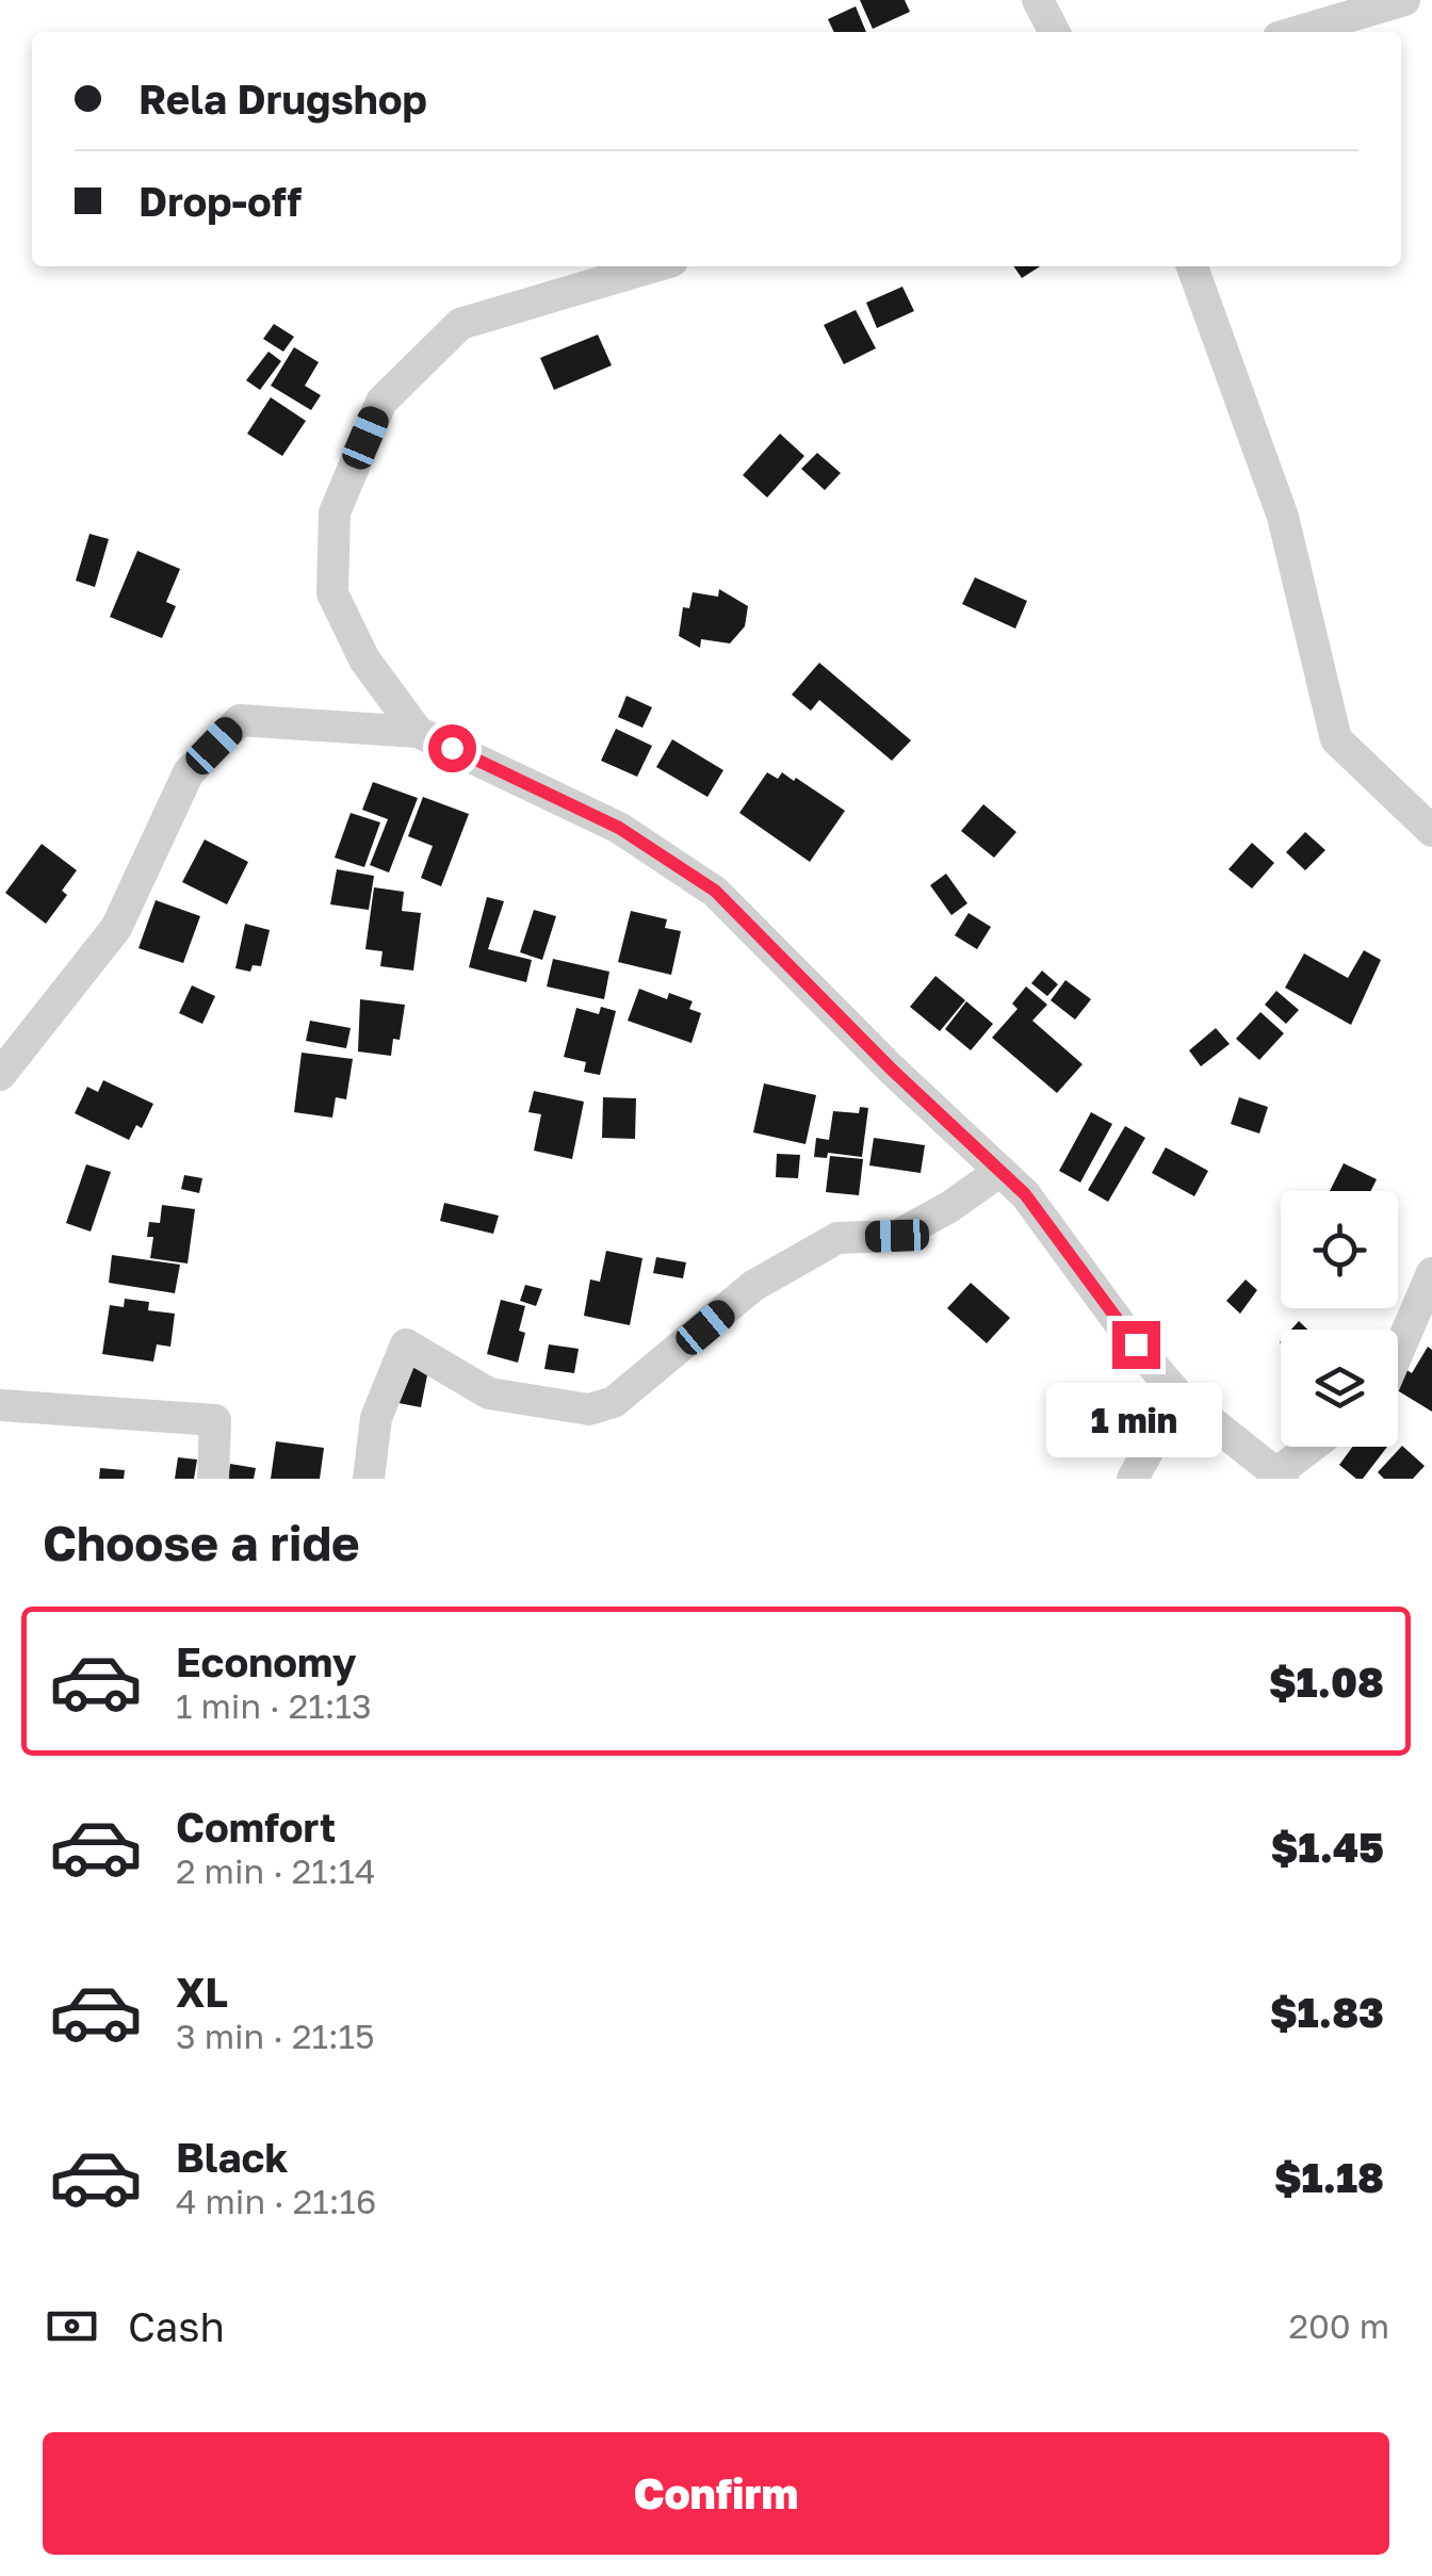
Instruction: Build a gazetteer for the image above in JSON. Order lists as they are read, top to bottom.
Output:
{
  "page": {
    "banner": ["Rela Drugshop", "Drop-off"],
    "bubble": "1 min",
    "heading": "Choose a ride",
    "list": [
      {
        "name": "Economy",
        "note": "1 min · 21:13",
        "value": "$1.08"
      },
      {
        "name": "Comfort",
        "note": "2 min · 21:14",
        "value": "$1.45"
      },
      {
        "name": "XL",
        "note": "3 min · 21:15",
        "value": "$1.83"
      },
      {
        "name": "Black",
        "note": "4 min · 21:16",
        "value": "$1.18"
      }
    ],
    "pay": ["Cash", "200 m"],
    "buttons": "Confirm"
  }
}
